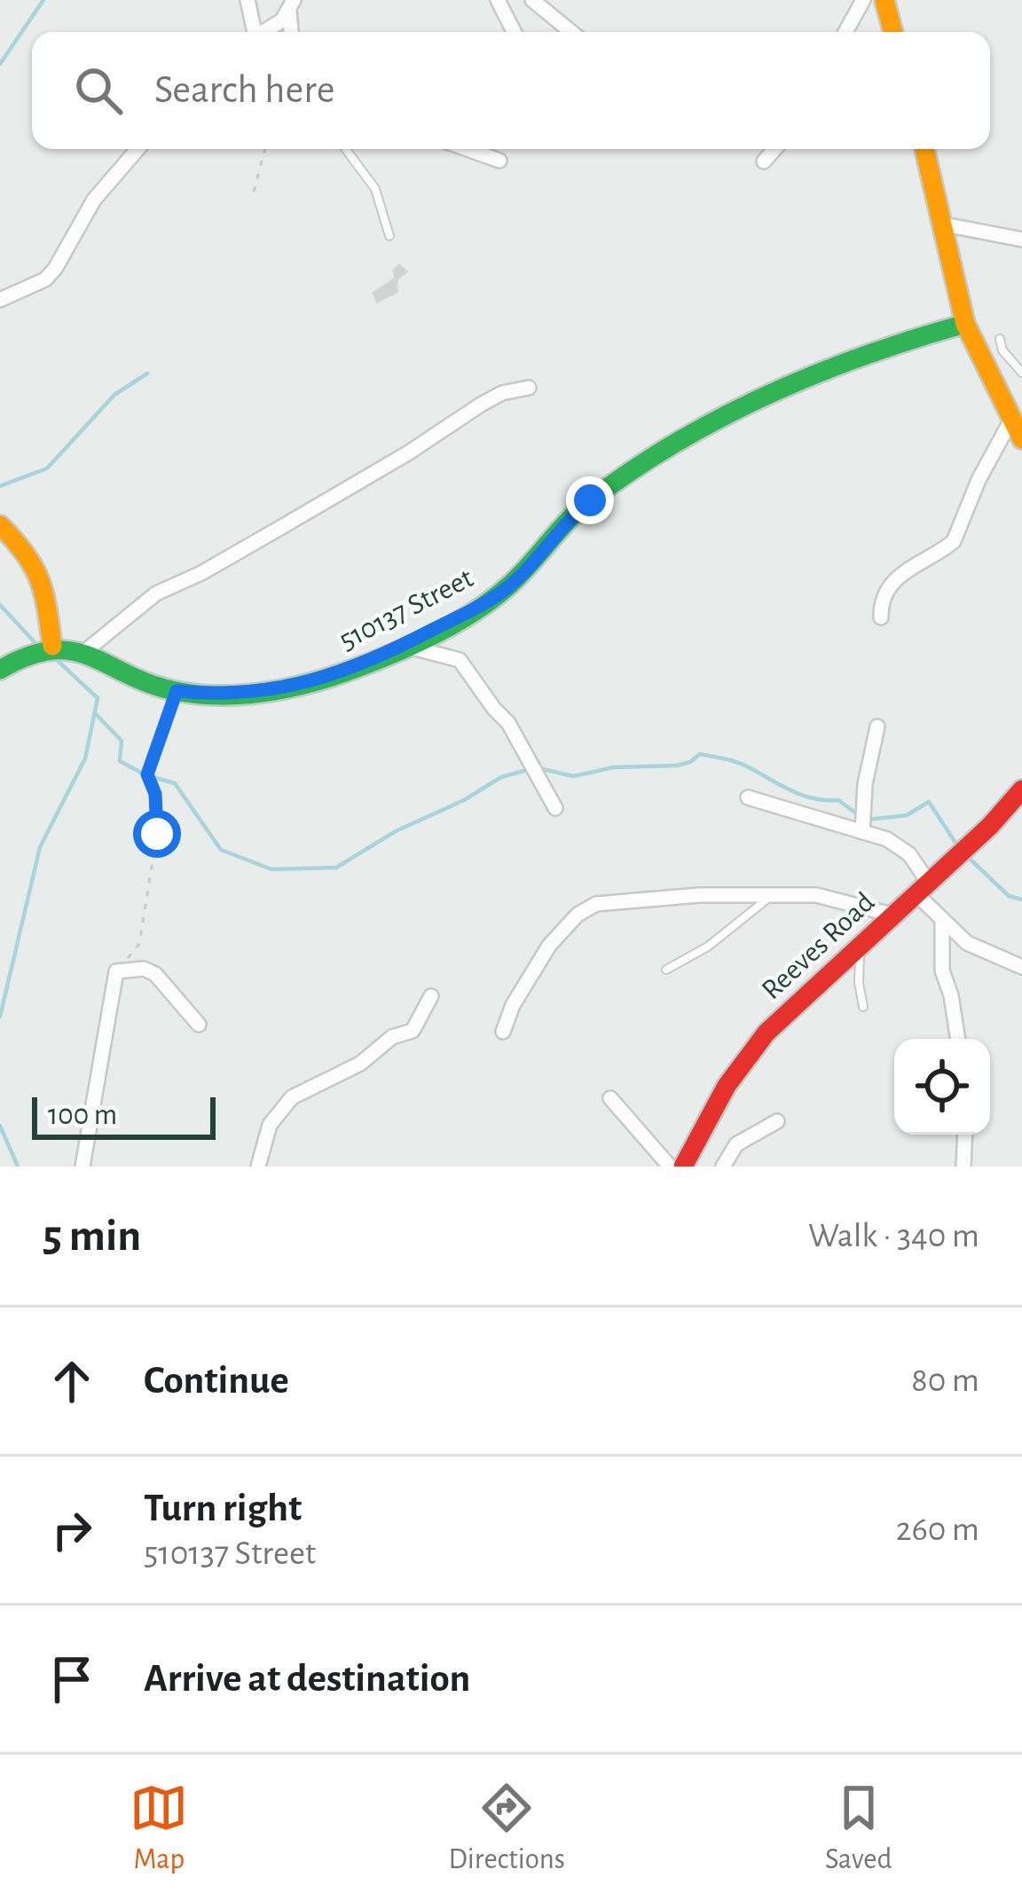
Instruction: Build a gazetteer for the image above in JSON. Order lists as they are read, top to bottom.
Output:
{
  "streets": {
    "street": ["510137 Street", "Reeves Road"]
  },
  "scale_bar": "100 m",
  "page": {
    "search": "Search here",
    "scale": "100 m",
    "heading": ["5 min", "Walk · 340 m"],
    "list": [
      ["Continue", "80 m"],
      ["Turn right", "510137 Street", "260 m"],
      "Arrive at destination"
    ],
    "nav": ["Map", "Directions", "Saved"]
  }
}
